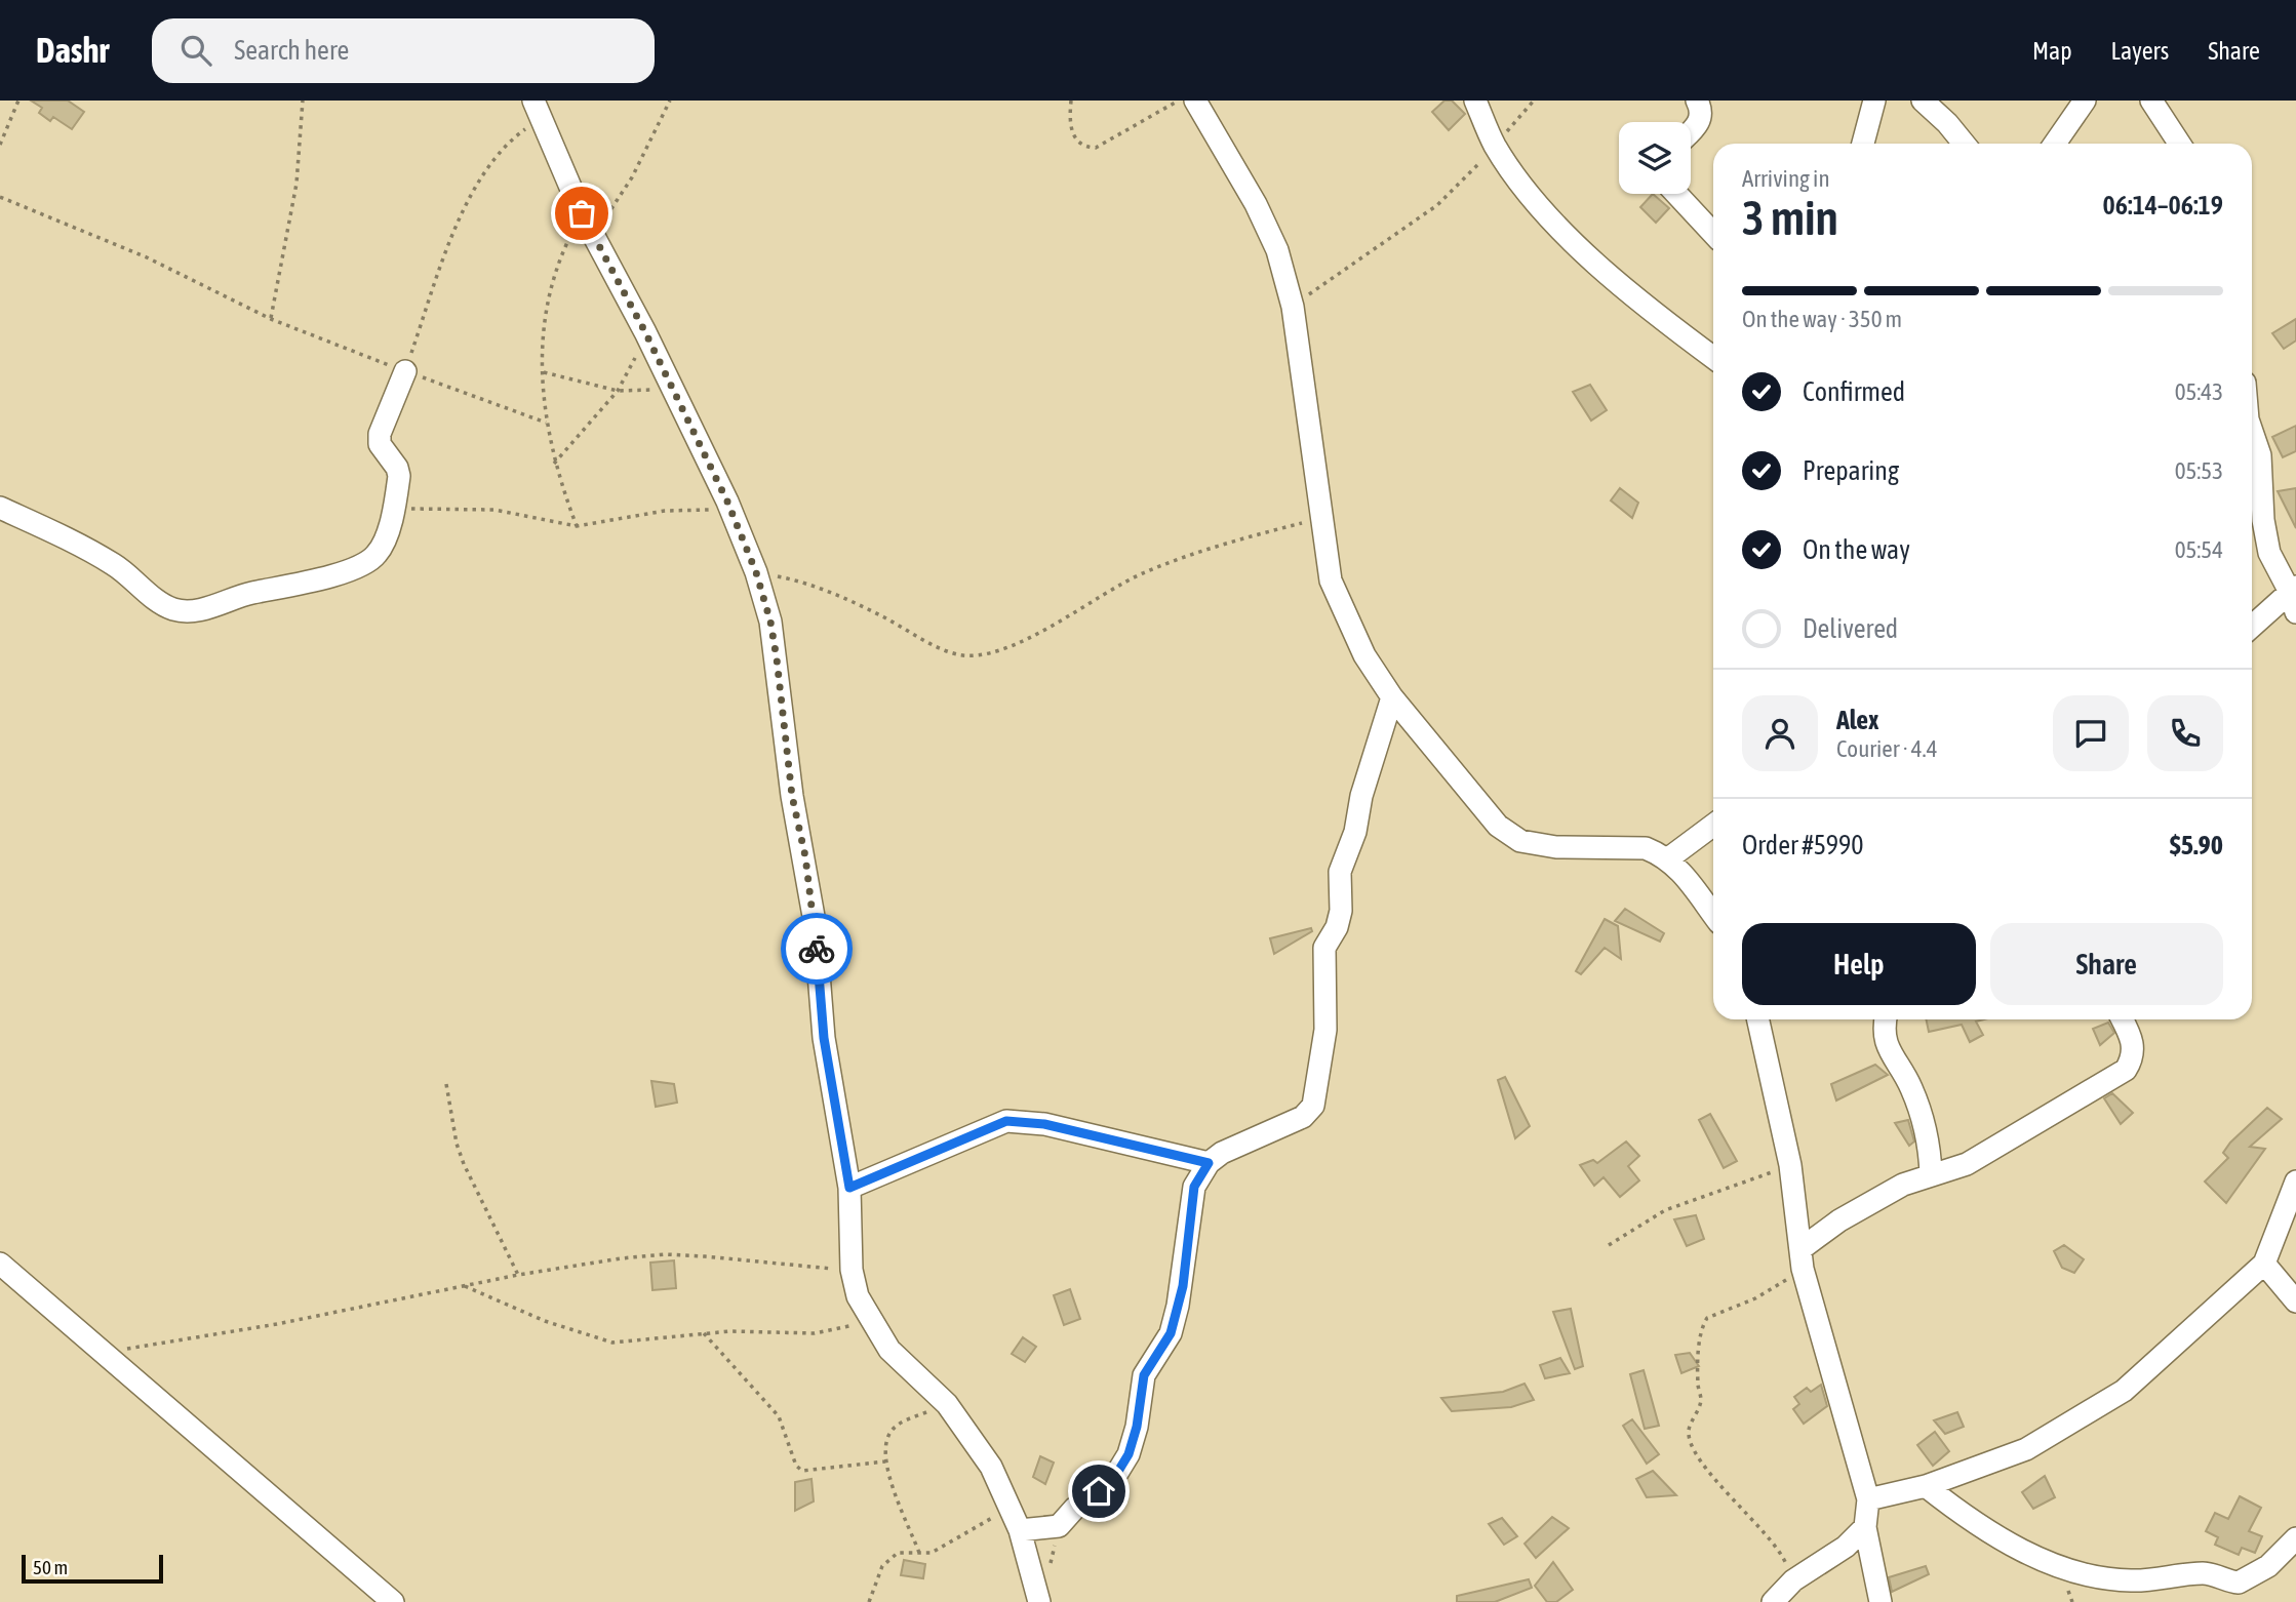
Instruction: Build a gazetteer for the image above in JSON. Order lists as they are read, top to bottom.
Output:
{
  "scale_bar": "50 m",
  "page": {
    "header": "Dashr",
    "search": "Search here",
    "nav": ["Map", "Layers", "Share"],
    "heading": ["3 min", "Arriving in", "06:14–06:19"],
    "panel": [
      "Alex",
      "Courier · 4.4",
      "Order #5990",
      "$5.90"
    ],
    "bar": "On the way · 350 m",
    "list": [
      ["Confirmed", "05:43"],
      ["Preparing", "05:53"],
      ["On the way", "05:54"],
      "Delivered"
    ],
    "buttons": ["Help", "Share"],
    "scale": "50 m"
  }
}
